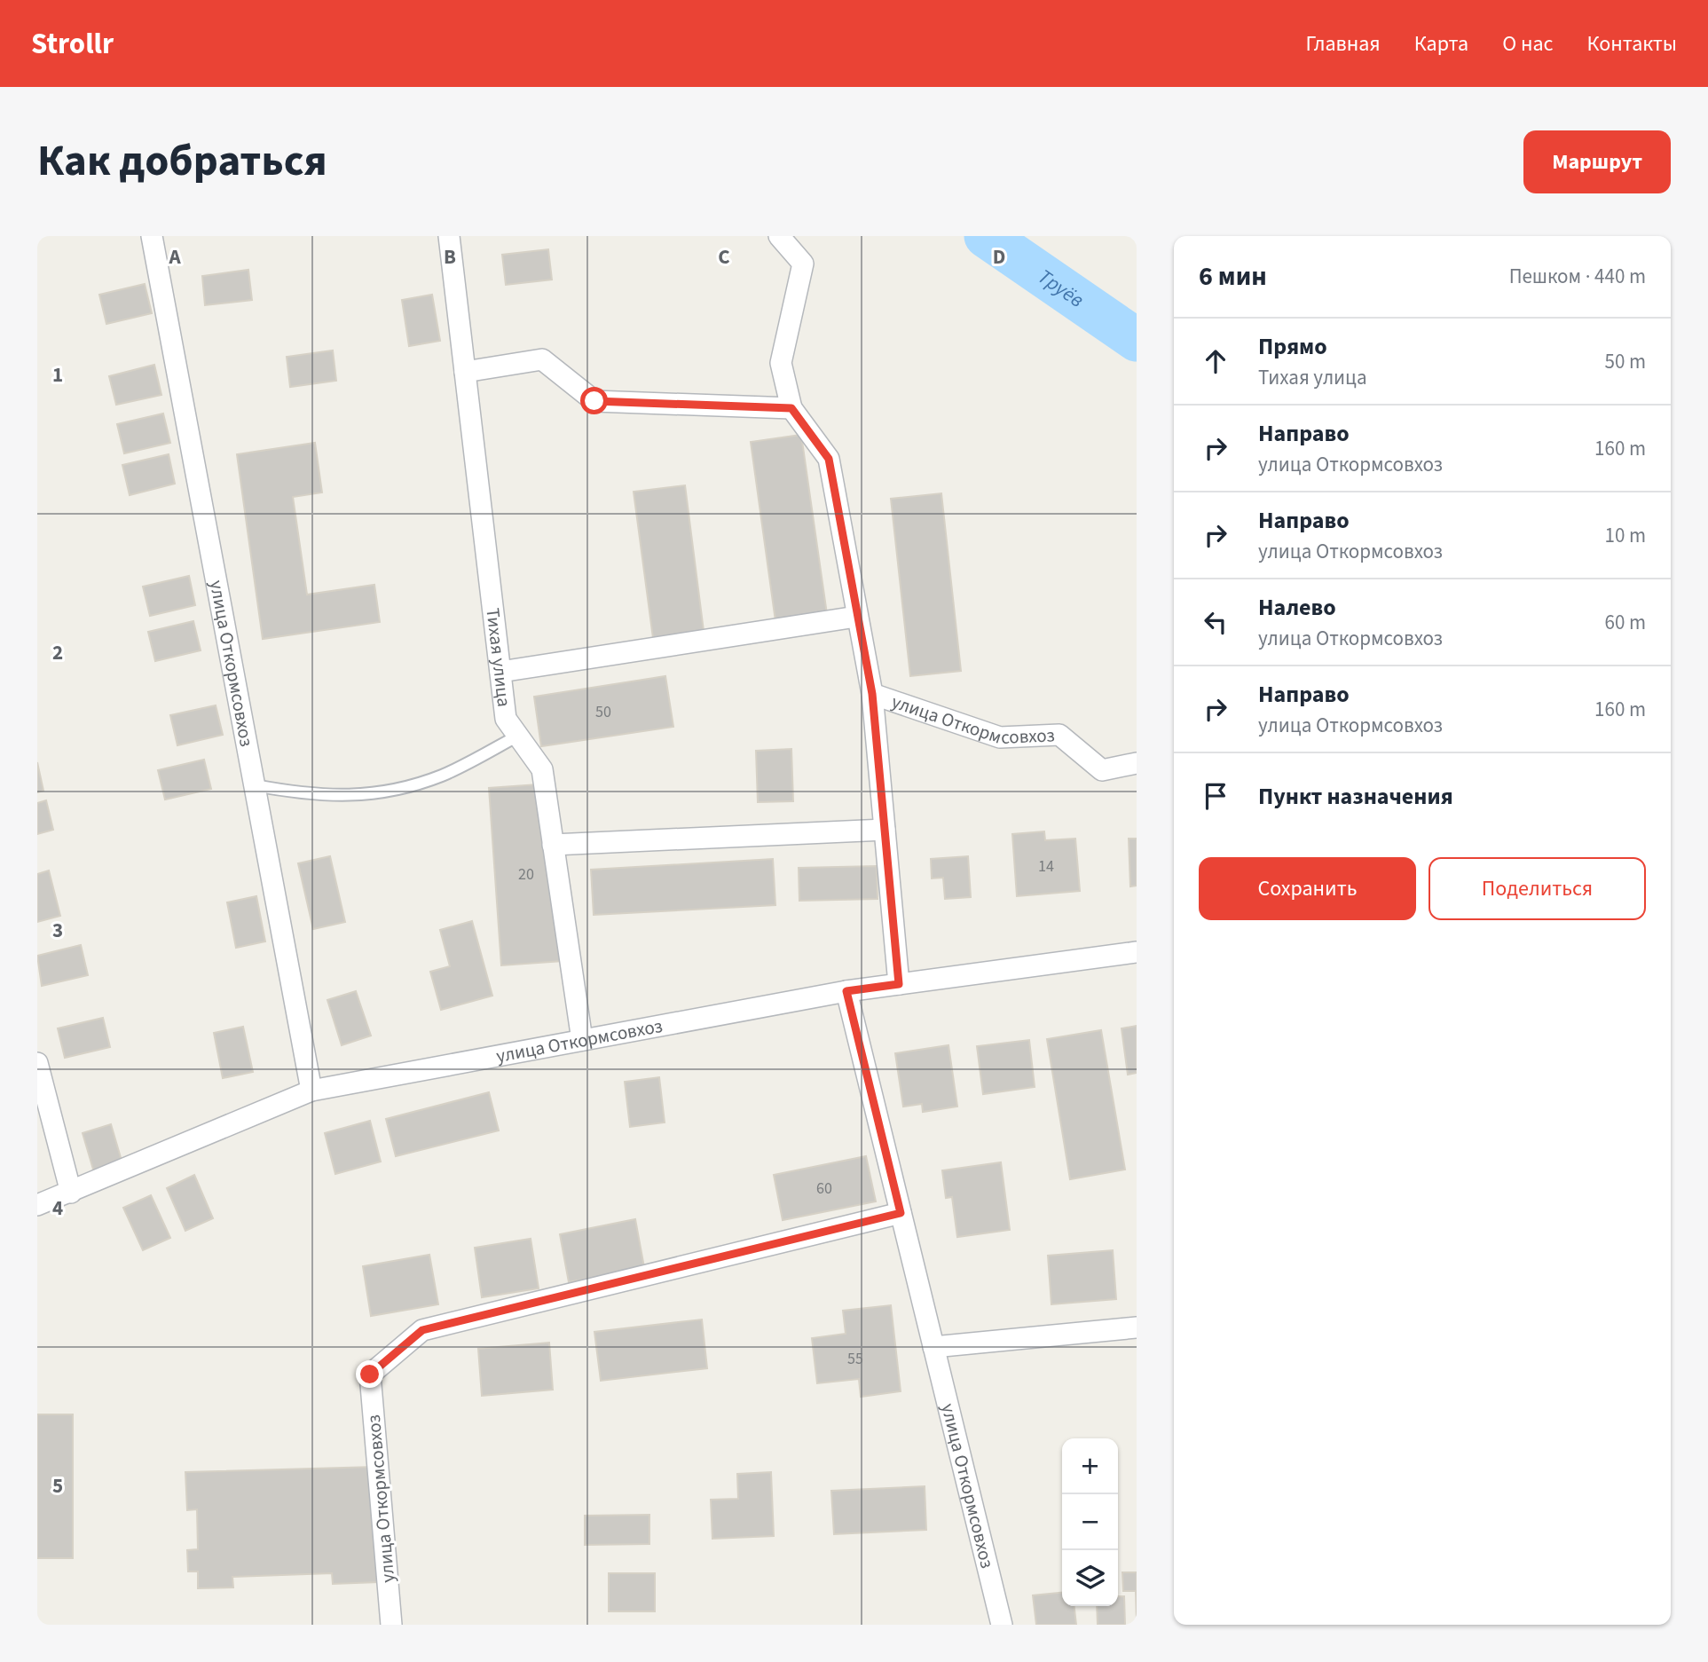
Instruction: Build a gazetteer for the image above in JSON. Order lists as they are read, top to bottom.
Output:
{
  "streets": {
    "street": ["Тихая улица", "улица Откормсовхоз"]
  },
  "crossings": [
    ["Тихая улица", "улица Откормсовхоз"]
  ],
  "water": ["Труёв"],
  "house_numbers": [
    "50",
    "14",
    "20",
    "60",
    "55"
  ],
  "page": {
    "header": "Strollr",
    "nav": [
      "Главная",
      "Карта",
      "О нас",
      "Контакты"
    ],
    "title": "Как добраться",
    "buttons": [
      "Маршрут",
      ["Сохранить", "Поделиться"]
    ],
    "heading": ["6 мин", "Пешком · 440 m"],
    "list": [
      ["Прямо", "Тихая улица", "50 m"],
      ["Направо", "улица Откормсовхоз", "160 m"],
      ["Направо", "улица Откормсовхоз", "10 m"],
      ["Налево", "улица Откормсовхоз", "60 m"],
      ["Направо", "улица Откормсовхоз", "160 m"],
      "Пункт назначения"
    ],
    "map_buttons": ["+", "−"]
  },
  "grid": {
    "columns": [
      "A",
      "B",
      "C",
      "D"
    ],
    "rows": [
      "1",
      "2",
      "3",
      "4",
      "5"
    ]
  }
}
